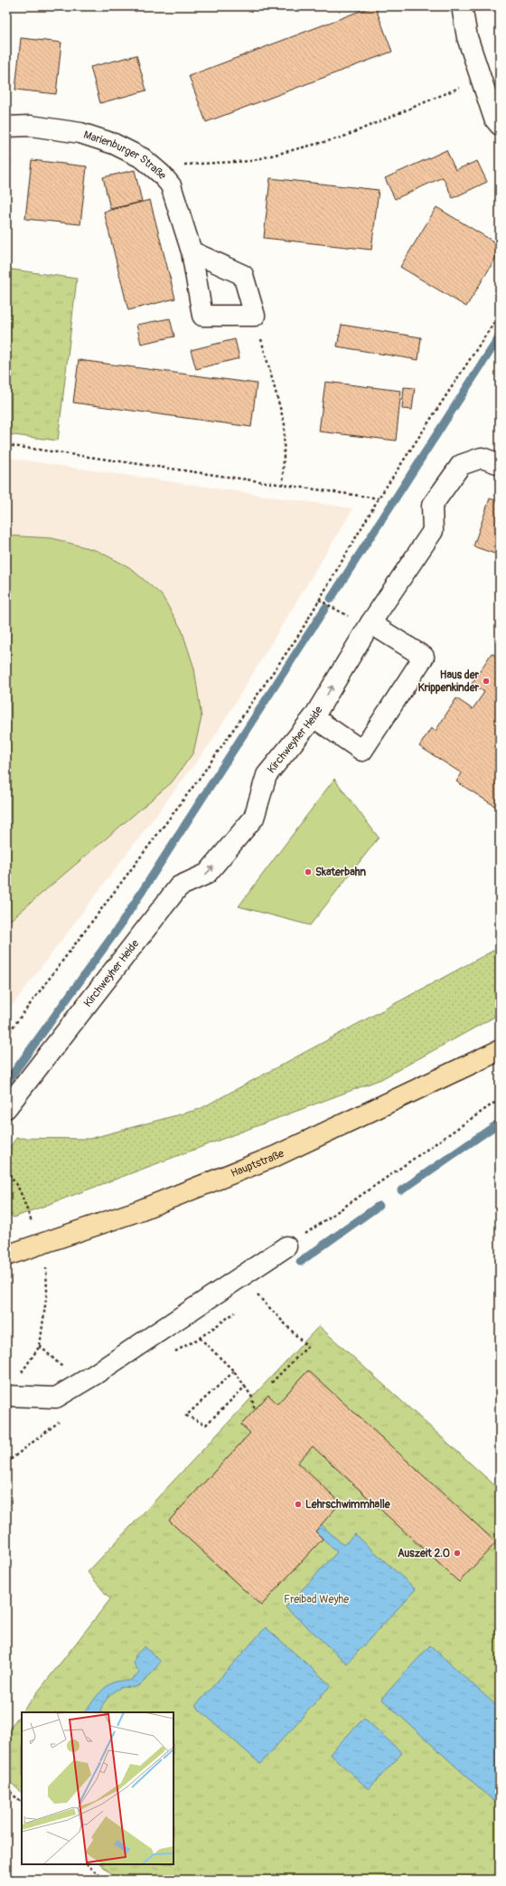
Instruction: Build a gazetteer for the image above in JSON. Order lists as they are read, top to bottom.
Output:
{
  "streets": {
    "main road": ["Hauptstraße"],
    "street": ["Marienburger Straße", "Kirchweyher Heide"]
  },
  "one_way": ["Kirchweyher Heide"],
  "parks": ["Freibad Weyhe"],
  "places": [
    "Haus der Krippenkinder",
    "Skaterbahn",
    "Lehrschwimmhalle",
    "Auszeit 2.0"
  ]
}
